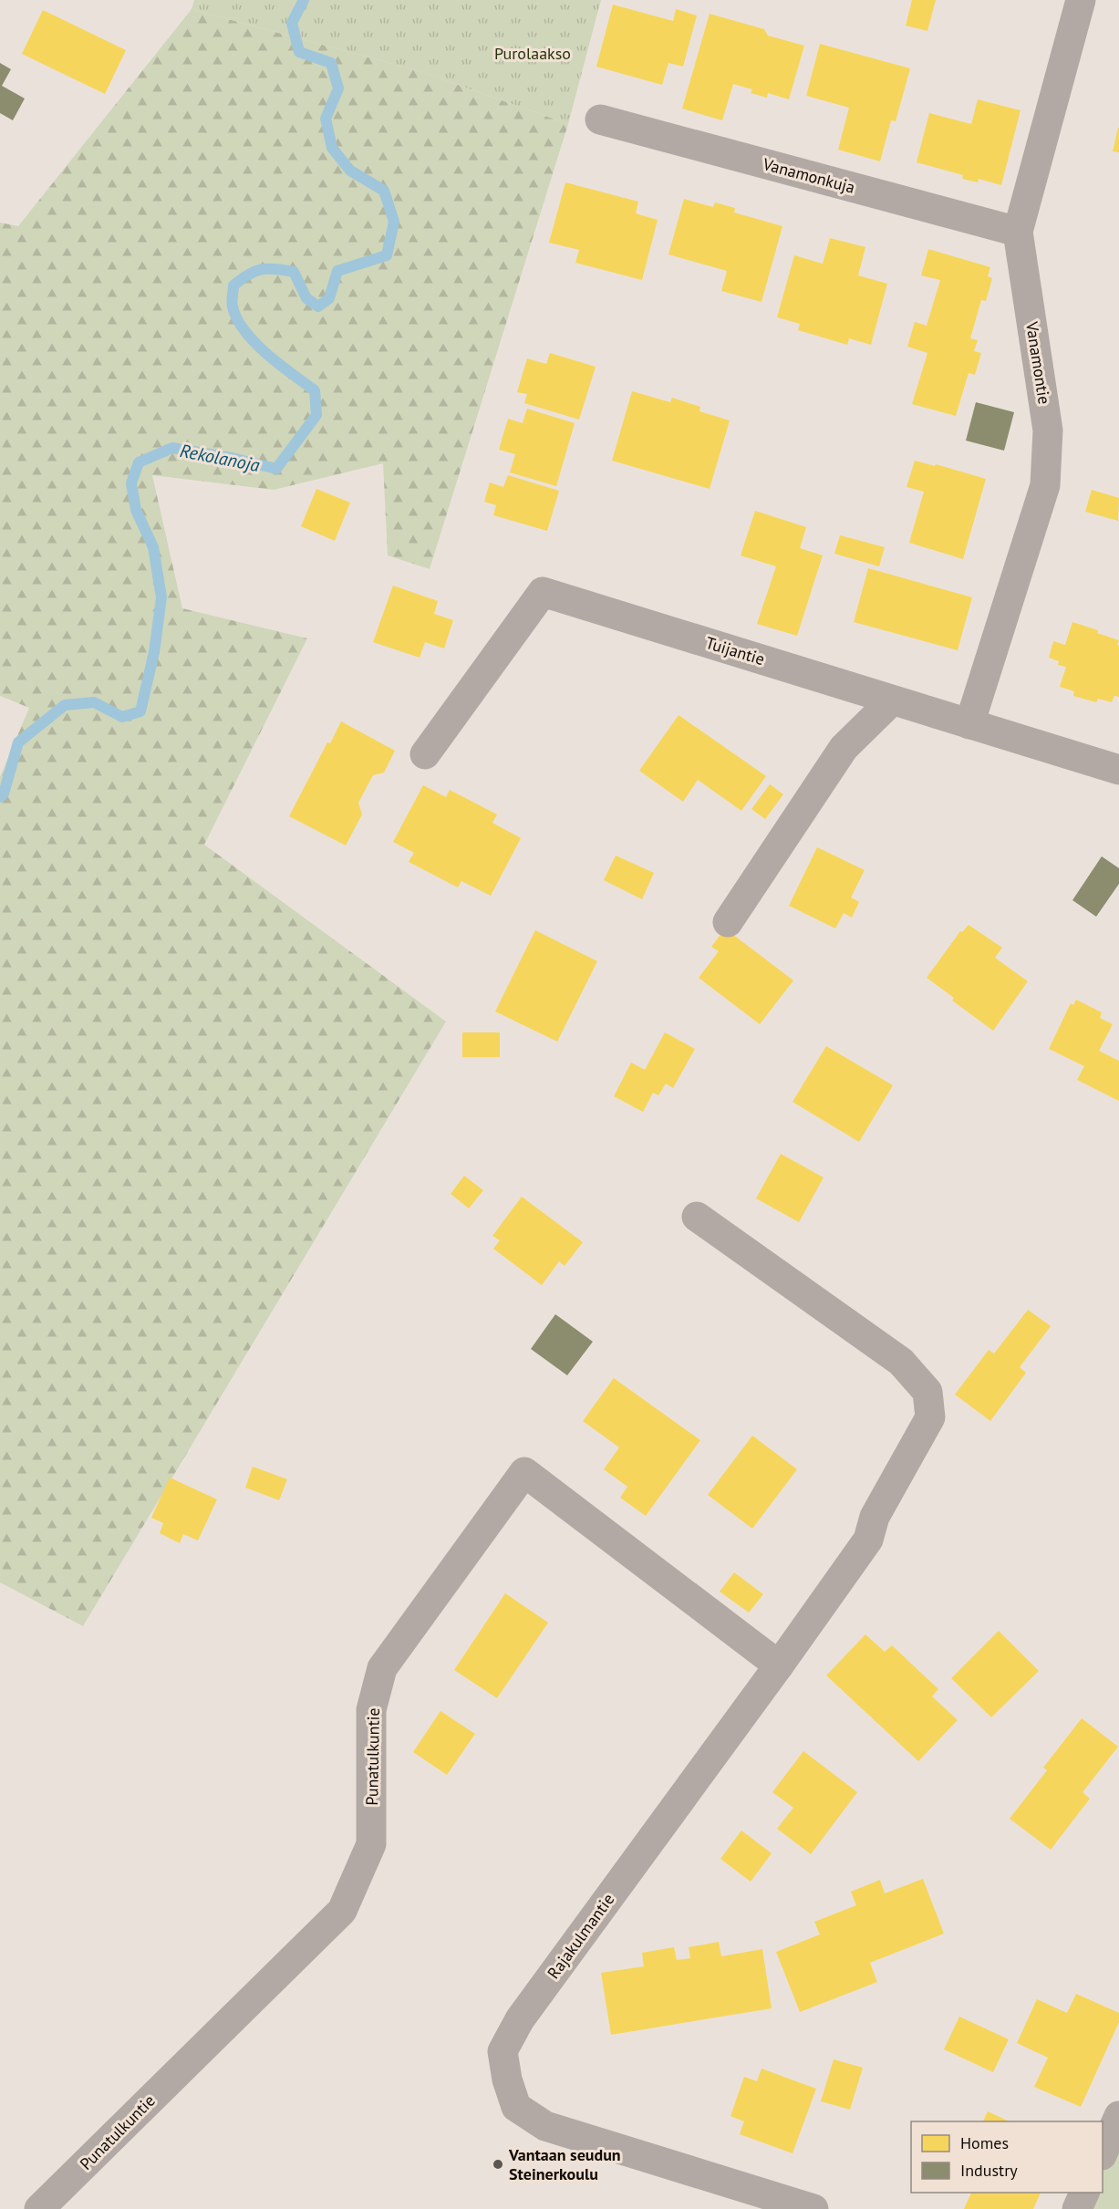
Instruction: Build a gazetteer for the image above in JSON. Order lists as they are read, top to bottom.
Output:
{
  "streets": {
    "street": [
      "Vanamonkuja",
      "Vanamontie",
      "Tuijantie",
      "Punatulkuntie",
      "Rajakulmantie"
    ]
  },
  "crossings": [
    ["Vanamonkuja", "Vanamontie"],
    ["Vanamontie", "Tuijantie"],
    ["Punatulkuntie", "Rajakulmantie"]
  ],
  "water": ["Rekolanoja"],
  "parks": ["Purolaakso"],
  "places": ["Vantaan seudun Steinerkoulu"],
  "legend": ["Homes", "Industry"]
}
